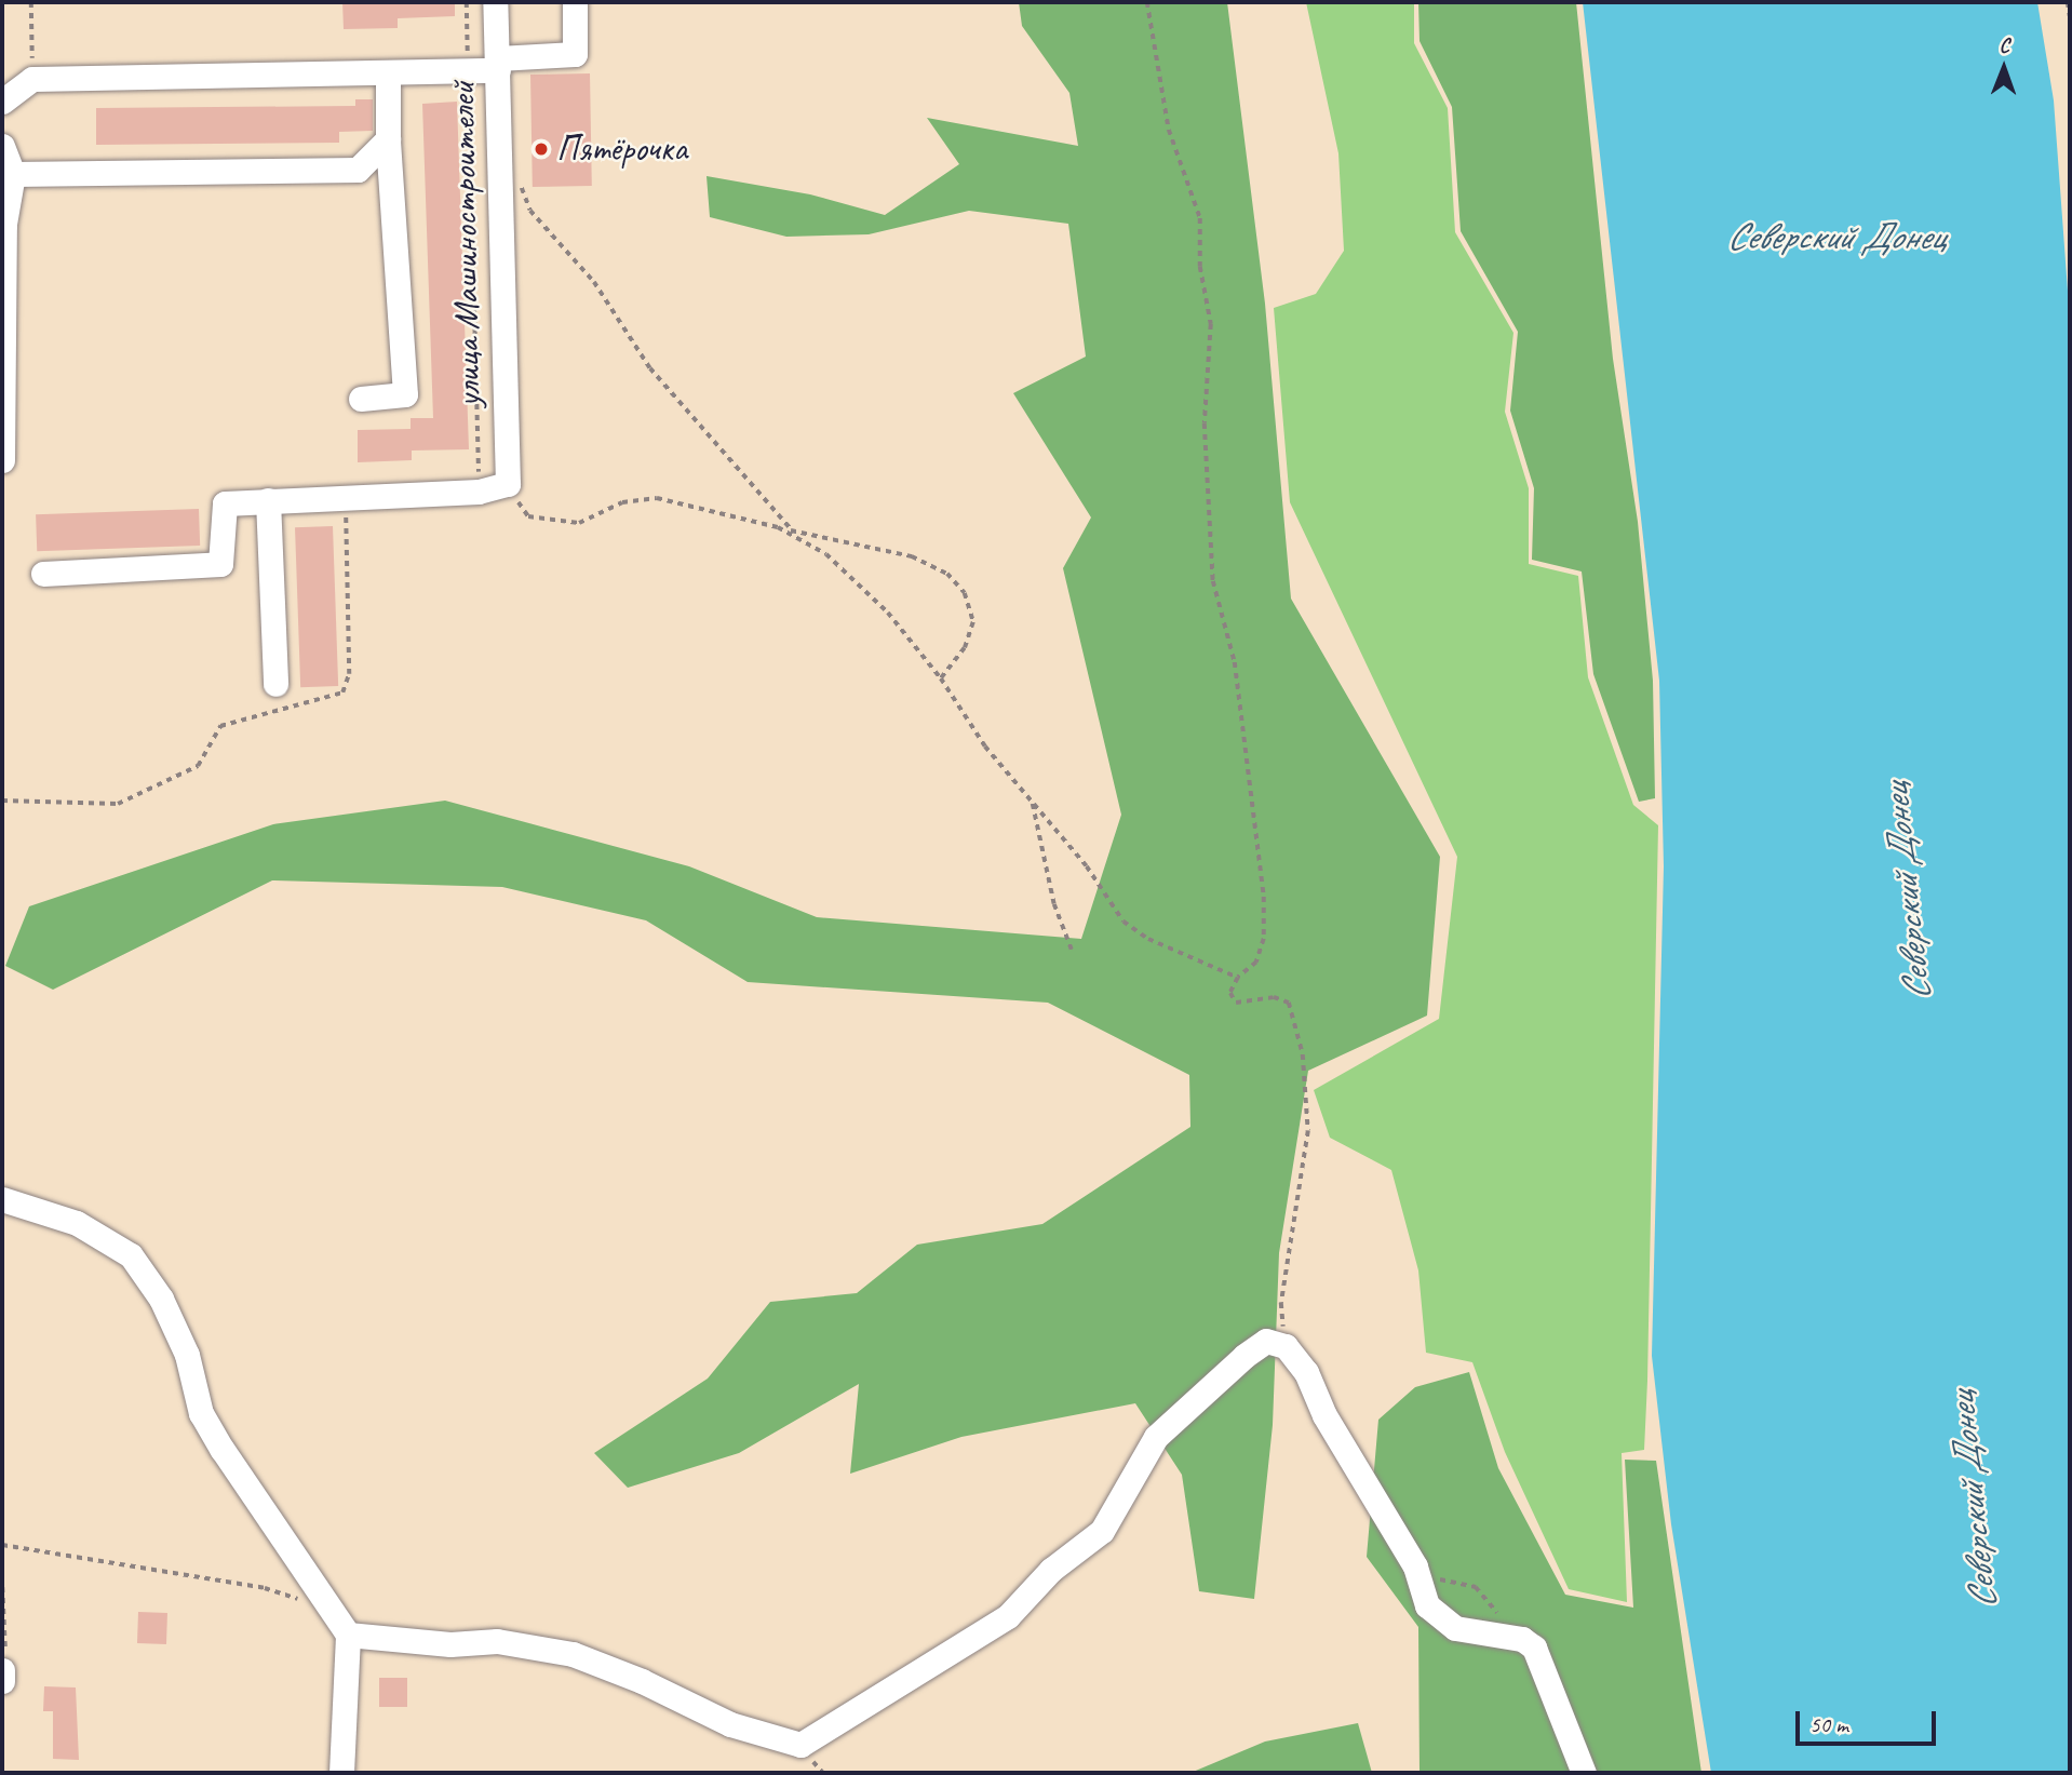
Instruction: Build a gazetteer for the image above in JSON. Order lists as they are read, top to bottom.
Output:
{
  "streets": {
    "street": ["улица Машиностроителей"]
  },
  "water": ["Северский Донец"],
  "places": ["Пятёрочка"],
  "scale_bar": "50 m",
  "north": "top"
}
